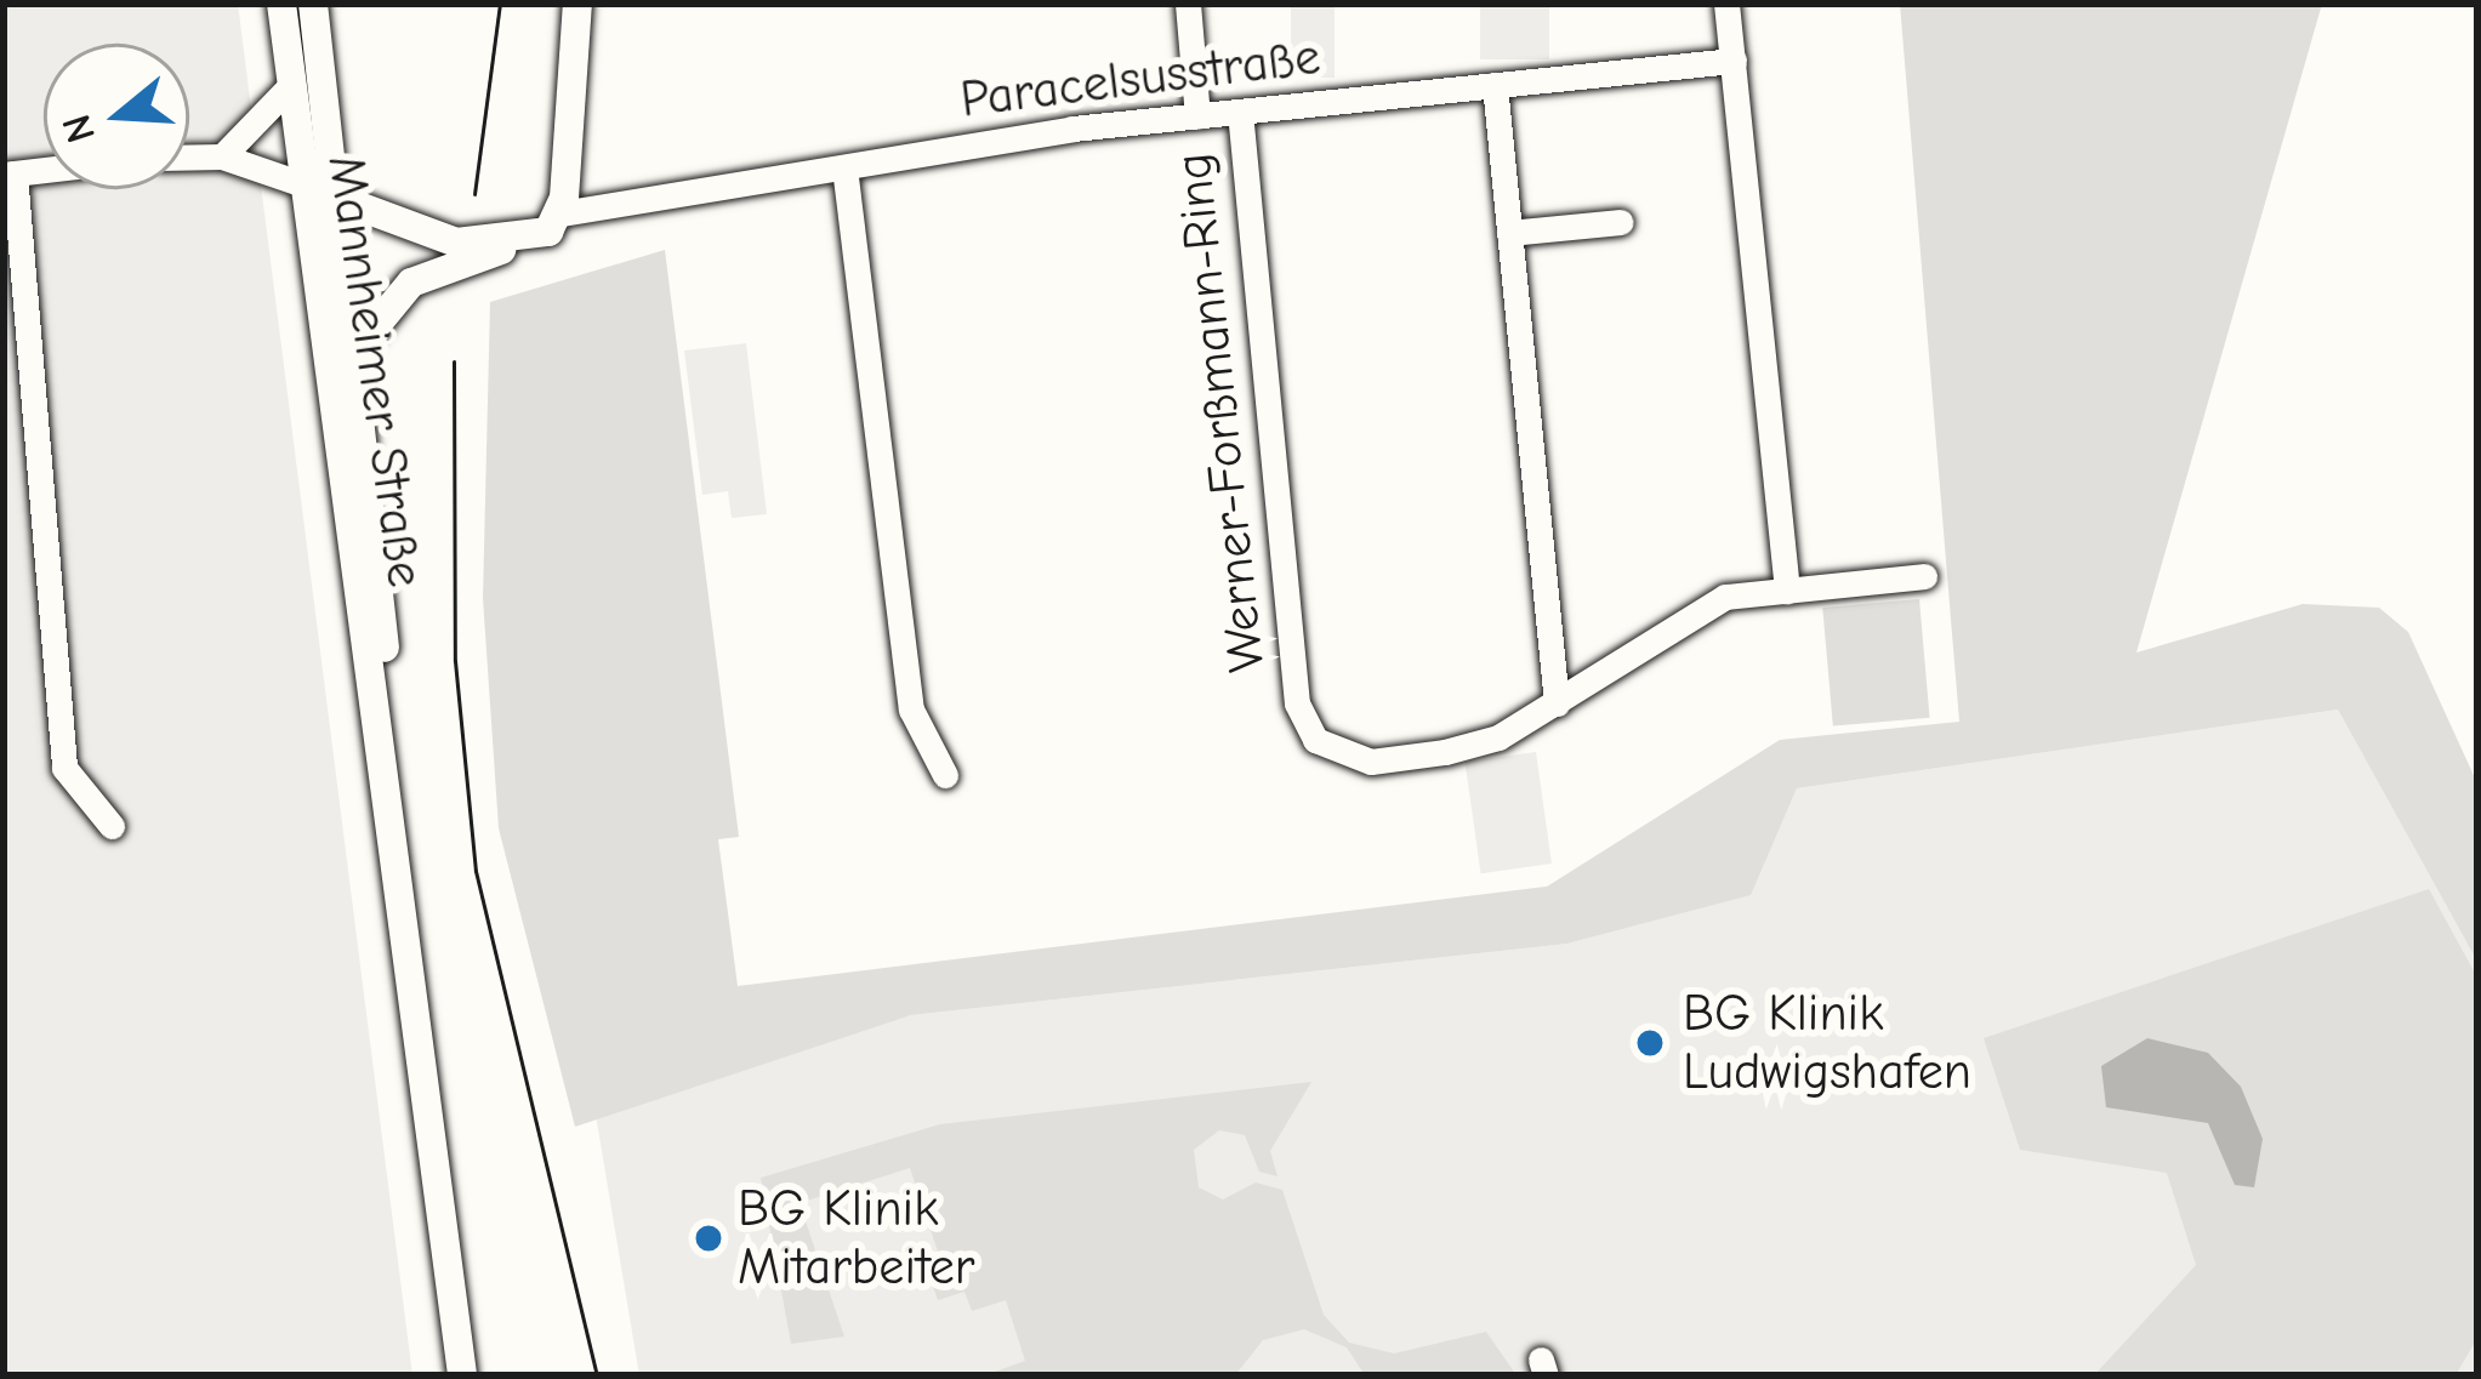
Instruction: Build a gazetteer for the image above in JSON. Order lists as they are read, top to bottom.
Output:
{
  "streets": {
    "street": ["Paracelsusstraße", "Mannheimer Straße", "Werner-Forßmann-Ring"]
  },
  "crossings": [
    ["Paracelsusstraße", "Werner-Forßmann-Ring"]
  ],
  "places": ["BG Klinik Ludwigshafen", "BG Klinik Mitarbeiter"],
  "north": "left"
}
